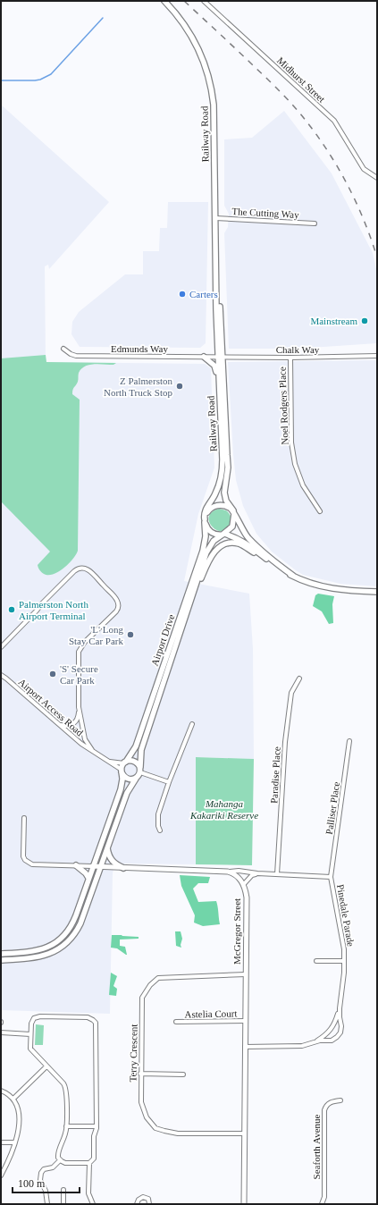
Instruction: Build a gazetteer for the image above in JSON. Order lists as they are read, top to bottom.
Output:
{
  "streets": {
    "main road": ["Railway Road", "Airport Drive"],
    "street": [
      "Midhurst Street",
      "The Cutting Way",
      "Edmunds Way",
      "Chalk Way",
      "Noel Rodgers Place",
      "Airport Access Road",
      "Paradise Place",
      "Palliser Place",
      "Pinedale Parade",
      "McGregor Street",
      "Astelia Court",
      "Terry Crescent",
      "Seaforth Avenue"
    ]
  },
  "crossings": [
    ["Railway Road", "The Cutting Way"],
    ["Railway Road", "Edmunds Way"],
    ["Railway Road", "Chalk Way"],
    ["Railway Road", "Airport Drive"],
    ["Edmunds Way", "Chalk Way"],
    ["Chalk Way", "Noel Rodgers Place"],
    ["Airport Drive", "Airport Access Road"],
    ["Paradise Place", "Pinedale Parade"],
    ["Palliser Place", "Pinedale Parade"],
    ["Pinedale Parade", "McGregor Street"],
    ["McGregor Street", "Astelia Court"],
    ["McGregor Street", "Terry Crescent"]
  ],
  "parks": ["Mahanga Kakariki Reserve"],
  "places": [
    "Carters",
    "Mainstream",
    "Z Palmerston North Truck Stop",
    "Palmerston North Airport Terminal",
    "'L' Long Stay Car Park",
    "'S' Secure Car Park"
  ],
  "scale_bar": "100 m"
}
